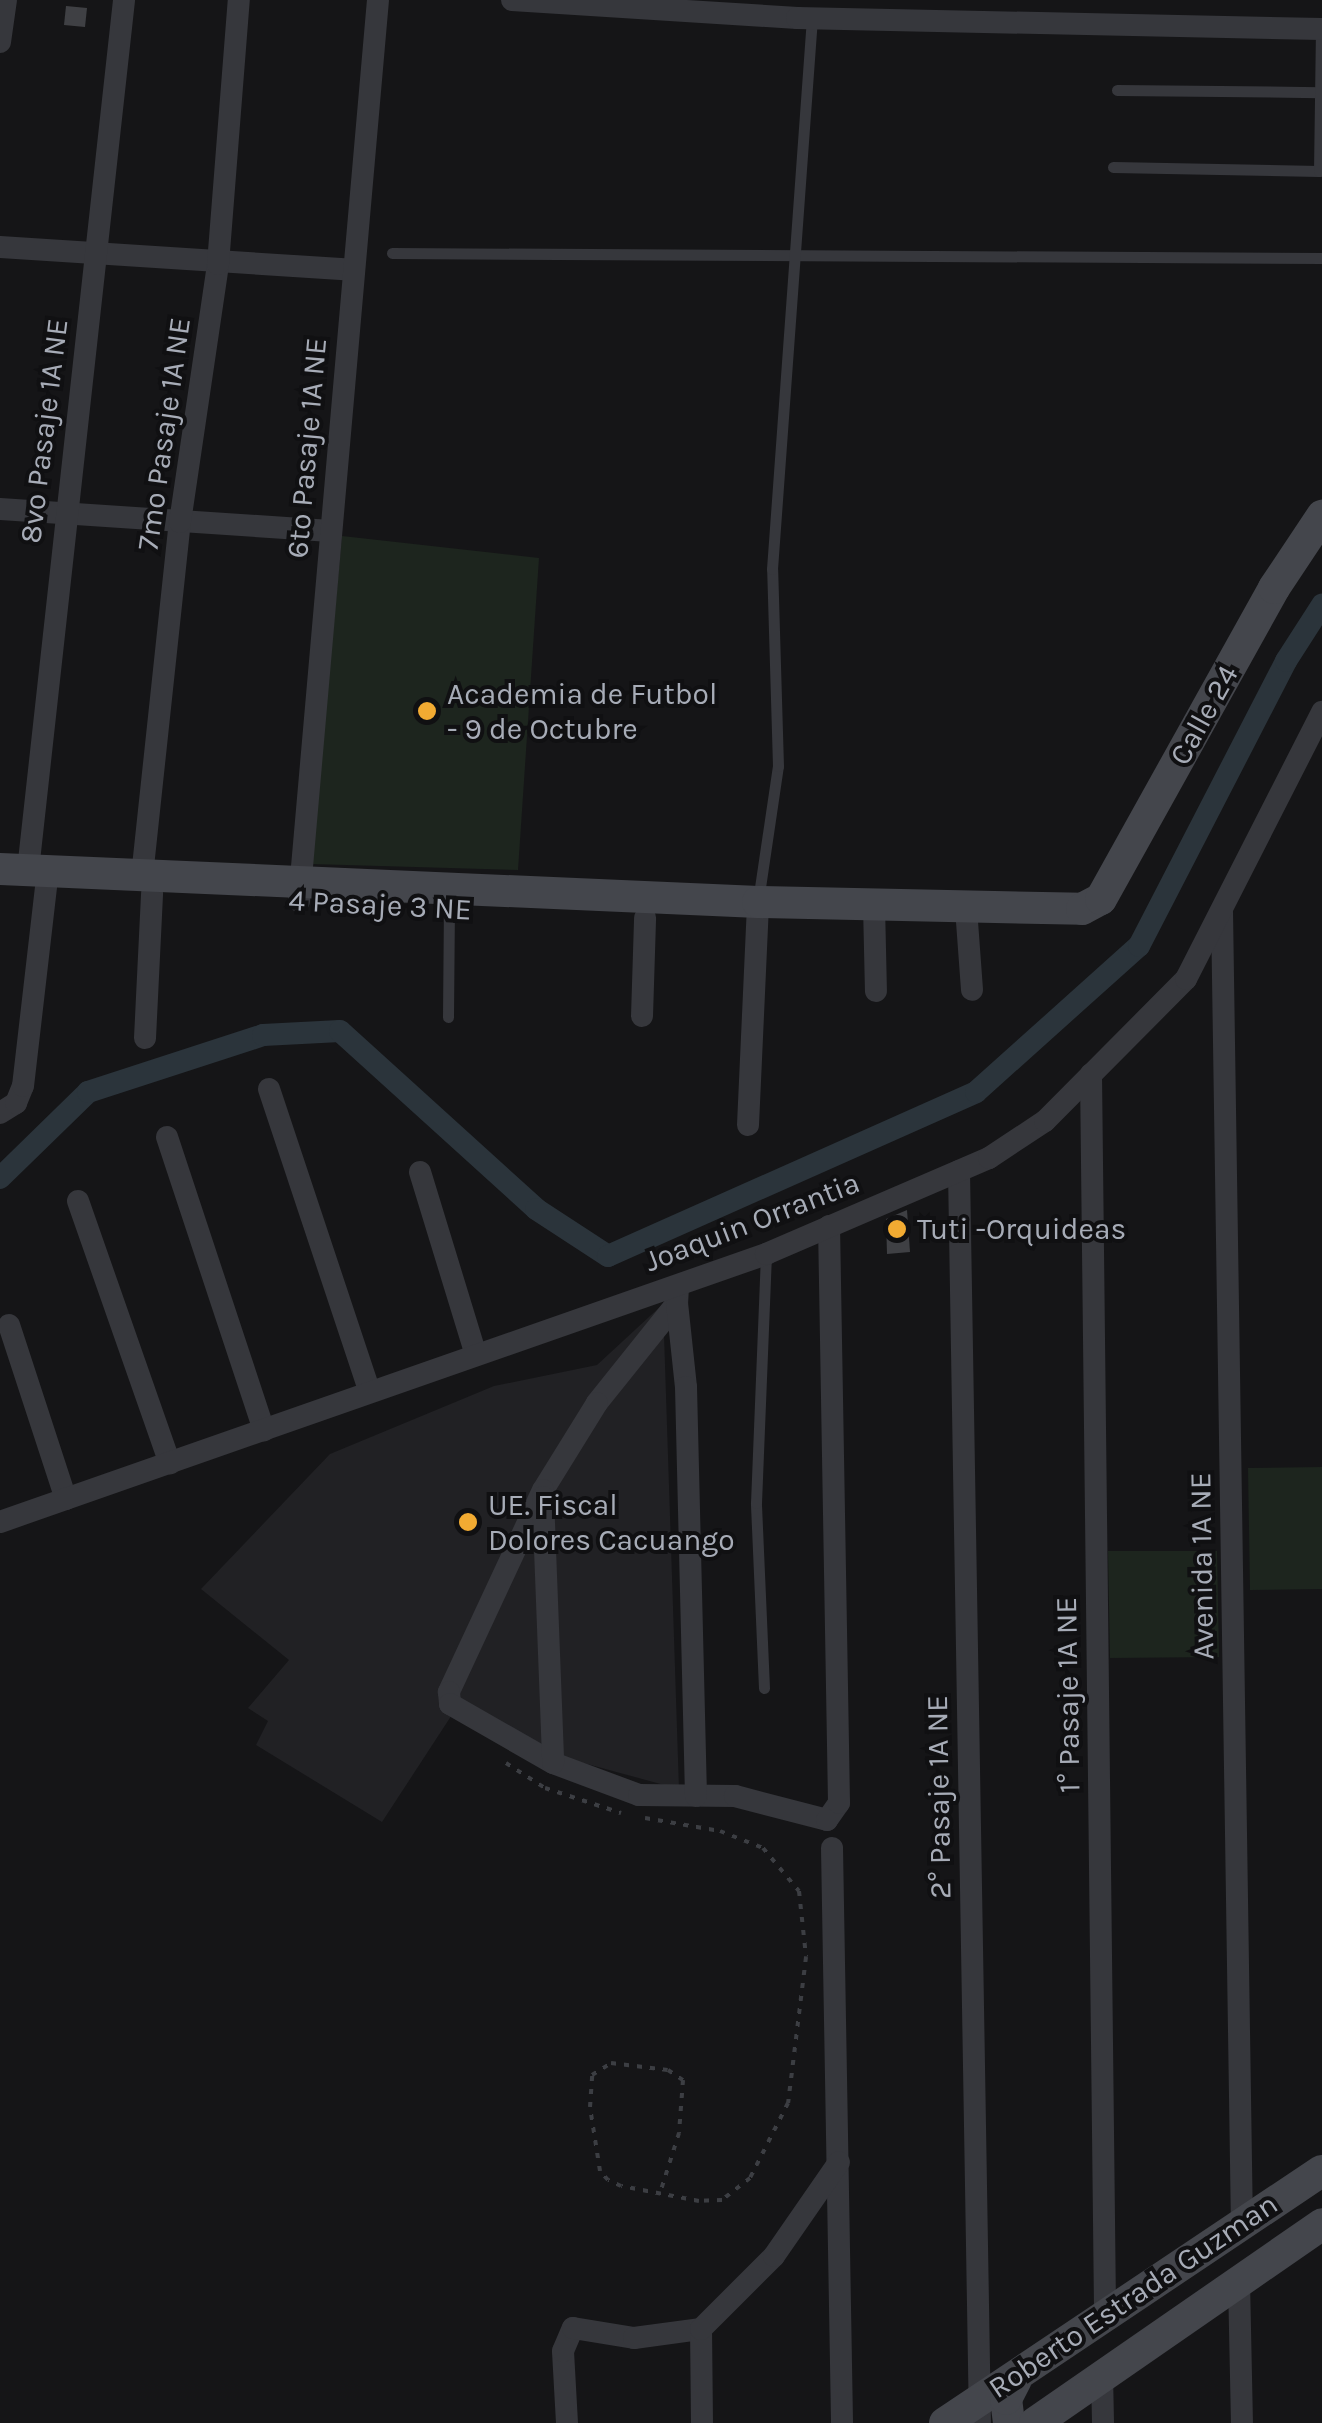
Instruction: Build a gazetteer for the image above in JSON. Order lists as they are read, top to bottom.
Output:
{
  "streets": {
    "street": [
      "8vo Pasaje 1A NE",
      "7mo Pasaje 1A NE",
      "6to Pasaje 1A NE",
      "Calle 24",
      "4 Pasaje 3 NE",
      "Joaquin Orrantia",
      "Avenida 1A NE",
      "1° Pasaje 1A NE",
      "2° Pasaje 1A NE",
      "Roberto Estrada Guzman"
    ]
  },
  "crossings": [
    ["8vo Pasaje 1A NE", "4 Pasaje 3 NE"],
    ["7mo Pasaje 1A NE", "4 Pasaje 3 NE"],
    ["6to Pasaje 1A NE", "4 Pasaje 3 NE"],
    ["Calle 24", "4 Pasaje 3 NE"],
    ["Joaquin Orrantia", "Avenida 1A NE"],
    ["Joaquin Orrantia", "1° Pasaje 1A NE"],
    ["Joaquin Orrantia", "2° Pasaje 1A NE"],
    ["Avenida 1A NE", "Roberto Estrada Guzman"],
    ["1° Pasaje 1A NE", "Roberto Estrada Guzman"],
    ["2° Pasaje 1A NE", "Roberto Estrada Guzman"]
  ],
  "places": ["Academia de Futbol - 9 de Octubre", "Tuti -Orquideas", "UE. Fiscal Dolores Cacuango"]
}
